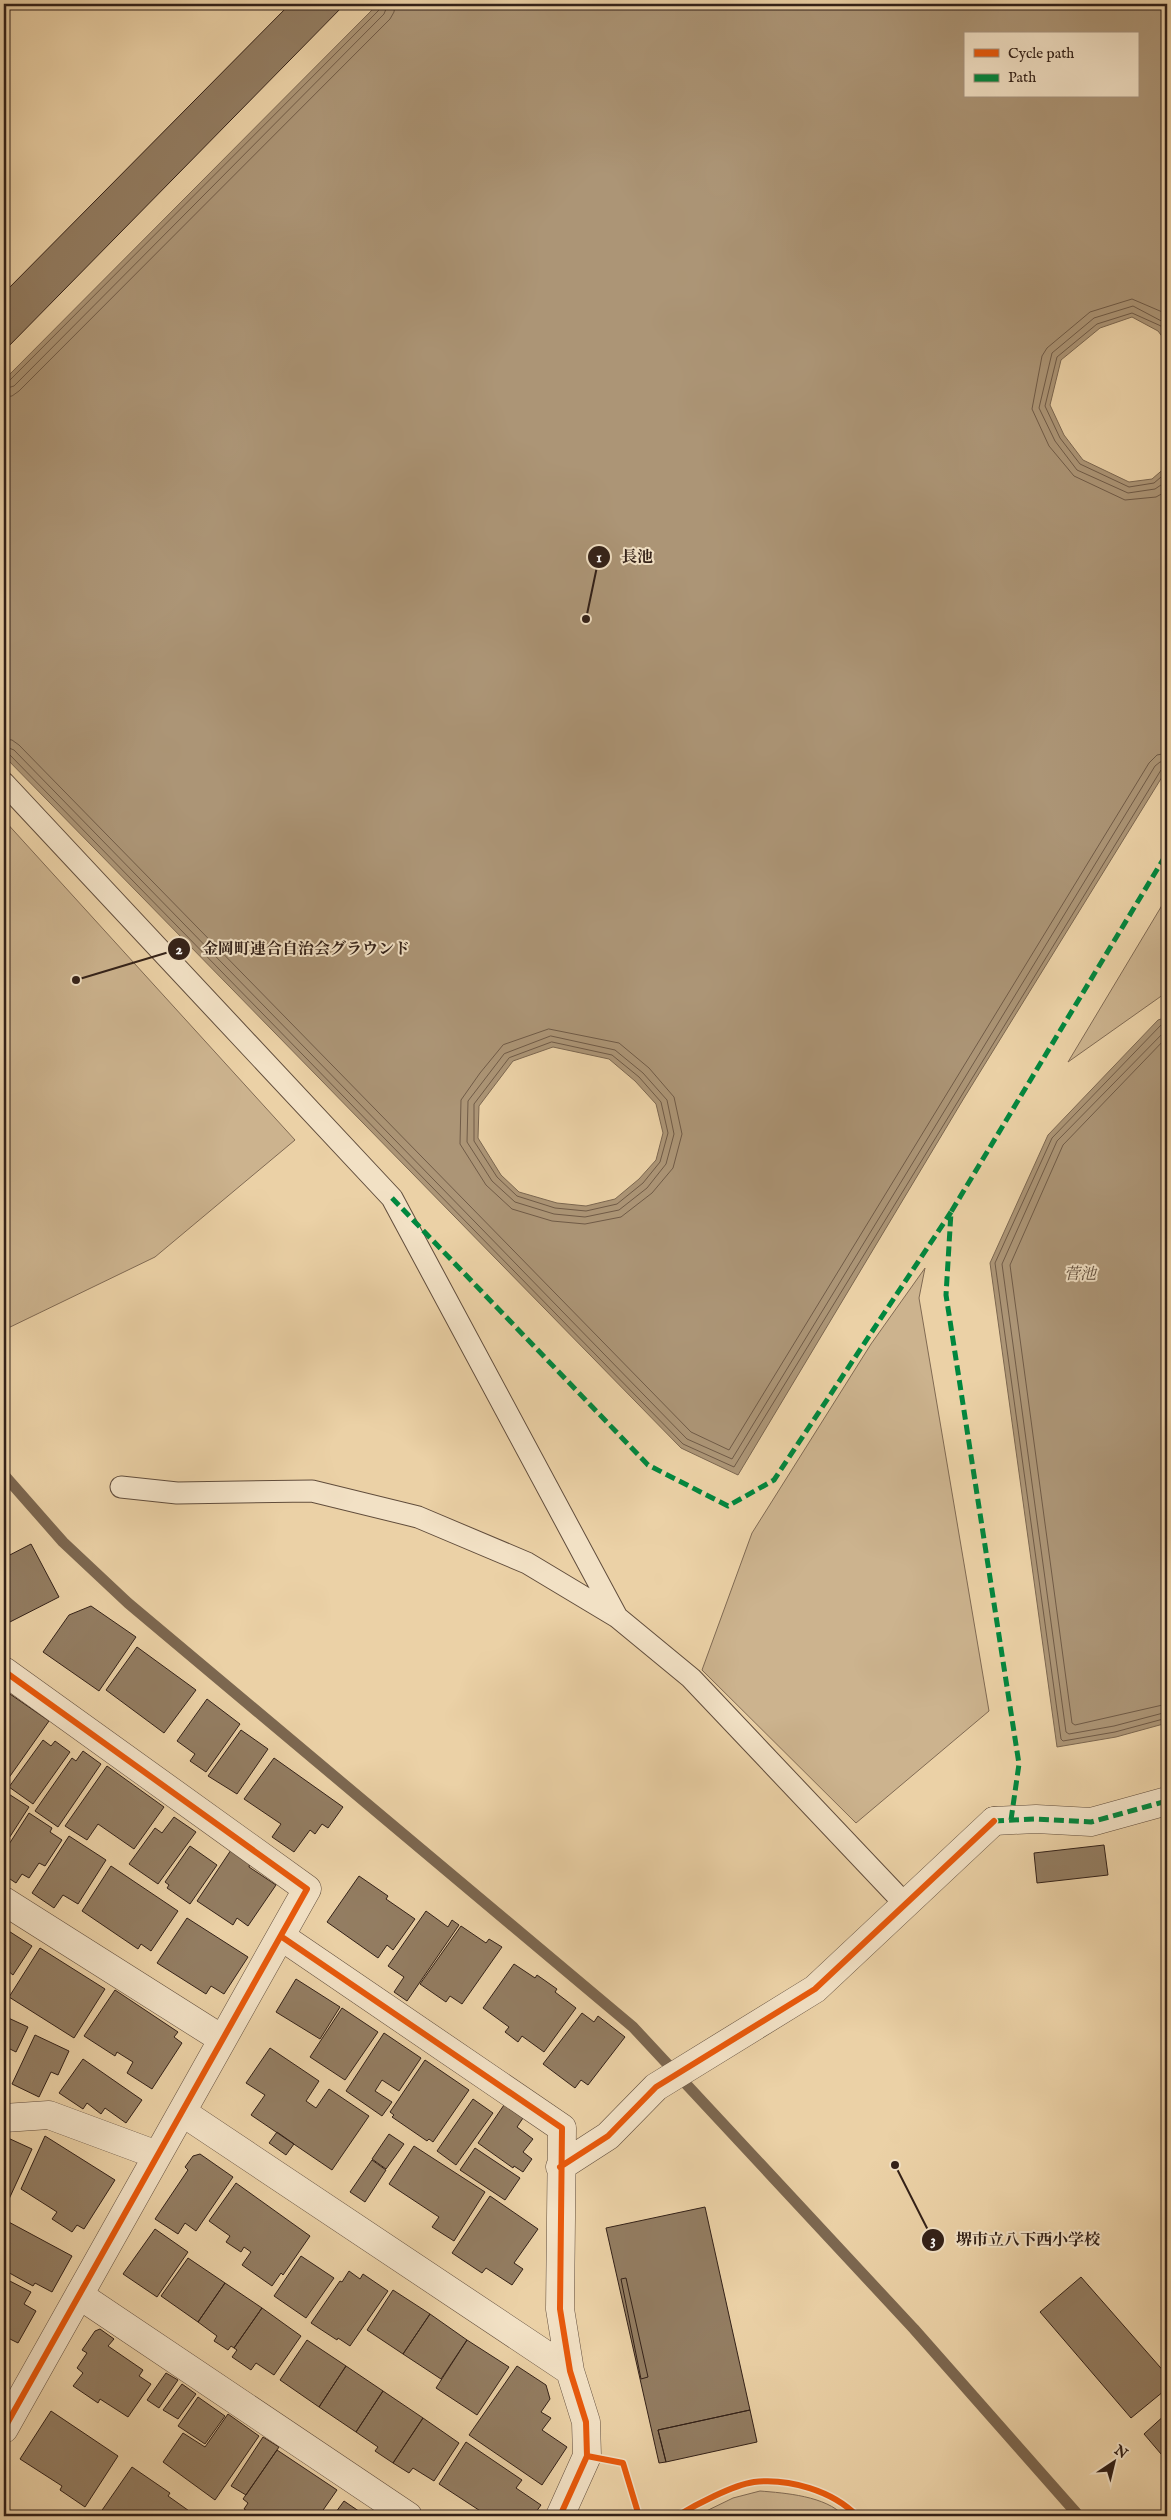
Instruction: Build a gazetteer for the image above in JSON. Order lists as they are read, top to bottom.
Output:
{
  "water": ["菅池"],
  "places": ["長池", "金岡町連合自治会グラウンド", "堺市立八下西小学校"],
  "legend": ["Cycle path", "Path"],
  "north": "top right"
}
